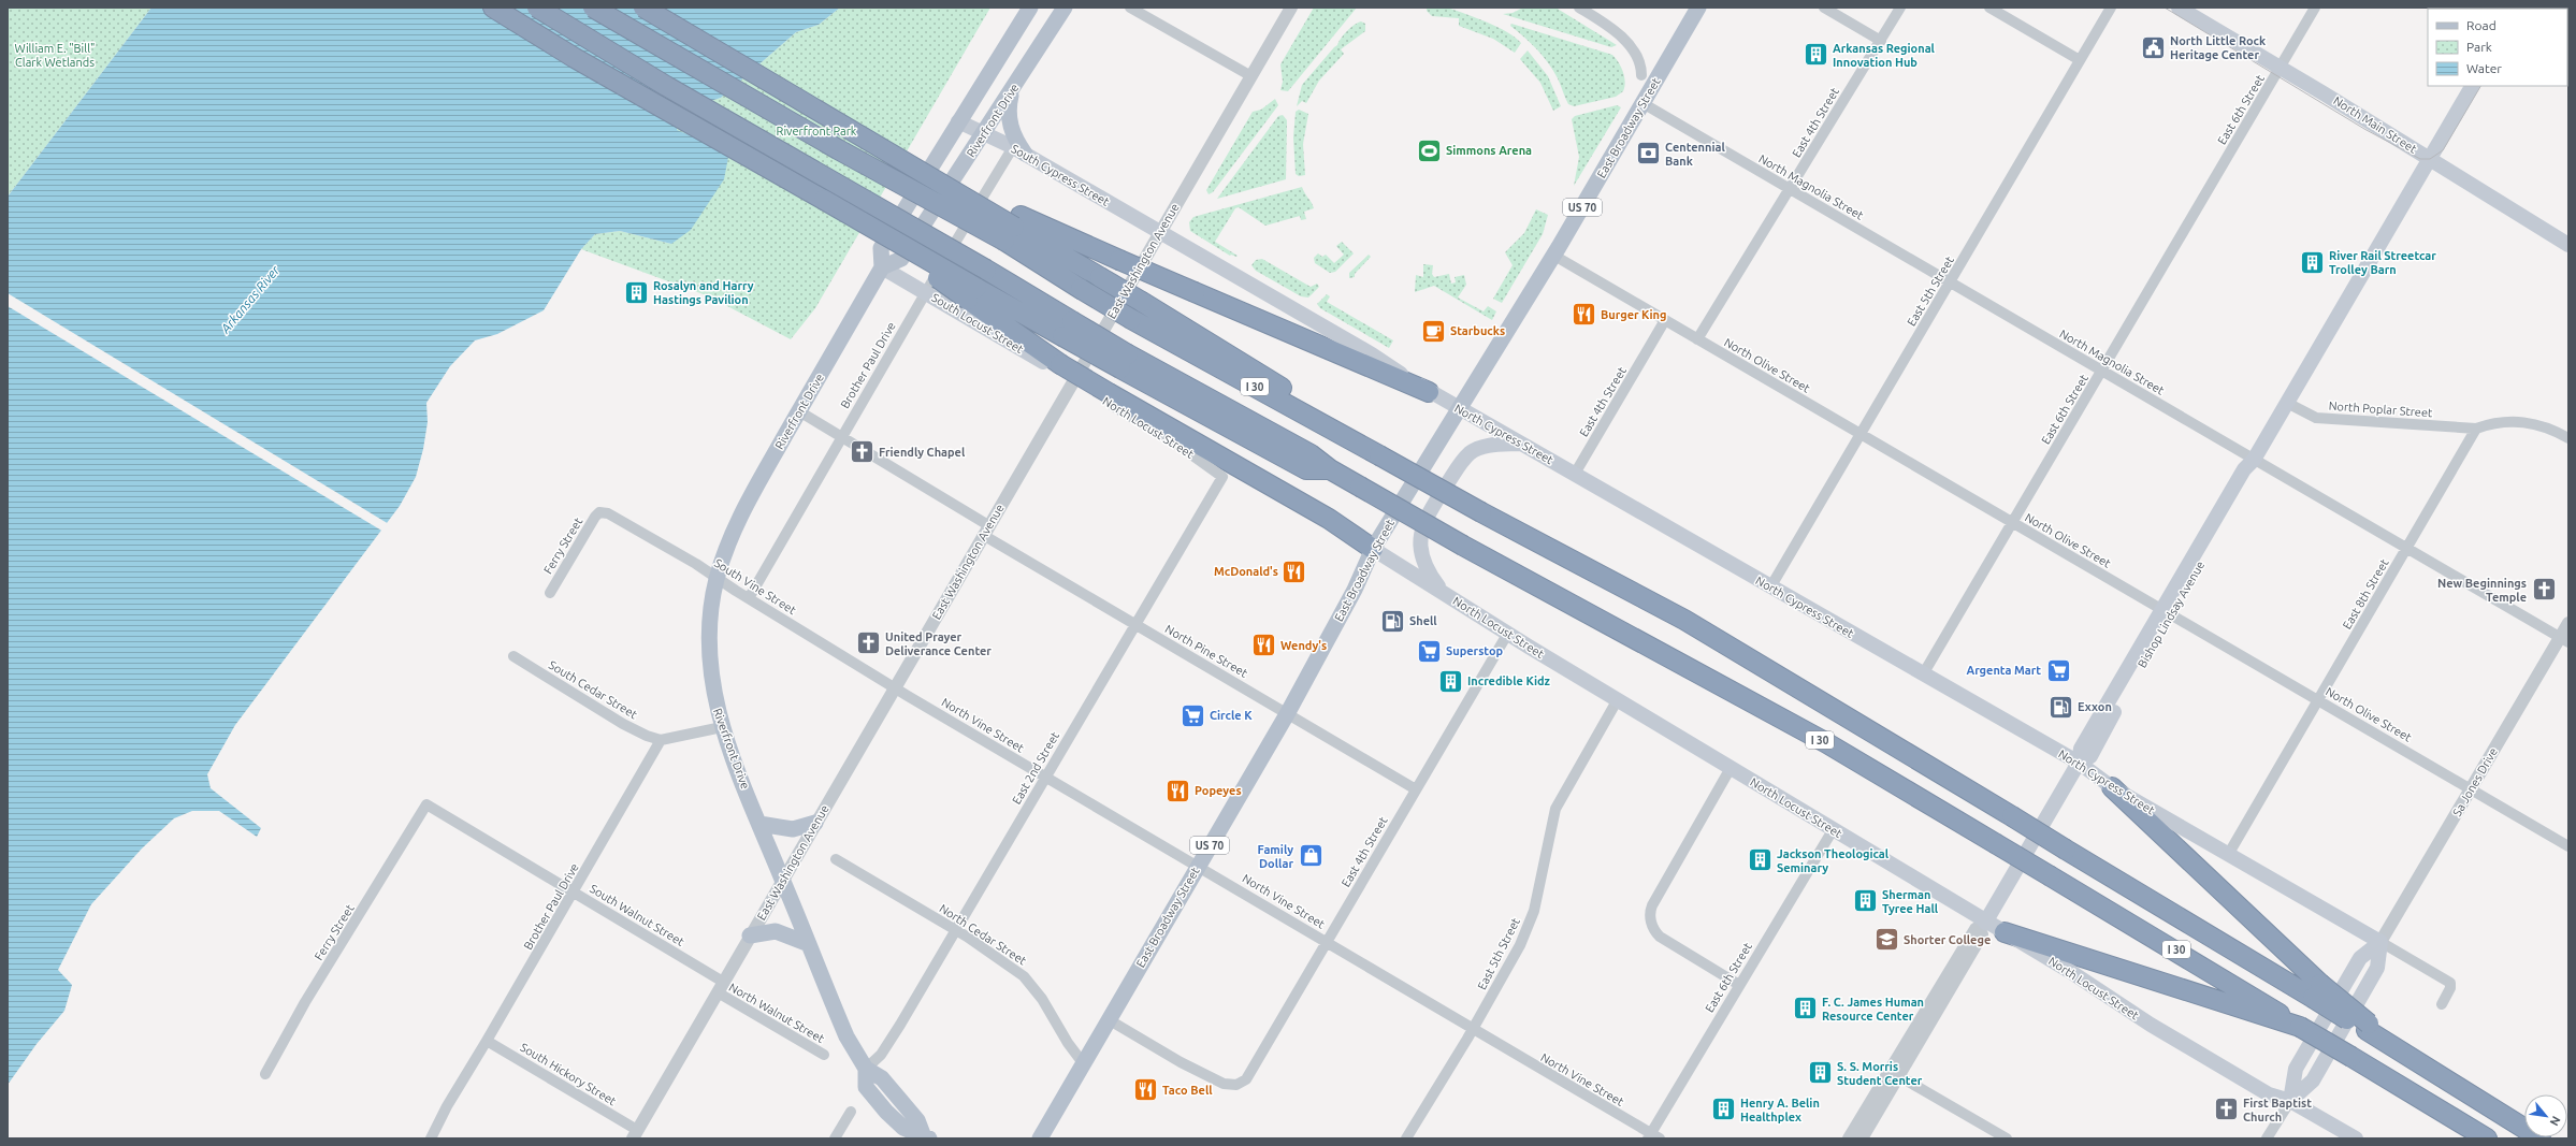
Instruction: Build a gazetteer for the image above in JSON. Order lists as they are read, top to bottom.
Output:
{
  "streets": {
    "highway": ["I 30"],
    "main road": [
      "Riverfront Drive",
      "North Main Street",
      "East Broadway Street",
      "South Cypress Street",
      "US 70",
      "South Locust Street",
      "North Locust Street",
      "North Cypress Street",
      "Bishop Lindsay Avenue",
      "Sa Jones Drive"
    ],
    "street": [
      "East 6th Street",
      "East 4th Street",
      "North Magnolia Street",
      "East Washington Avenue",
      "East 5th Street",
      "Brother Paul Drive",
      "North Olive Street",
      "North Poplar Street",
      "Ferry Street",
      "South Vine Street",
      "East 8th Street",
      "North Pine Street",
      "South Cedar Street",
      "North Vine Street",
      "East 2nd Street",
      "South Walnut Street",
      "North Cedar Street",
      "North Walnut Street",
      "South Hickory Street"
    ]
  },
  "crossings": [
    ["East 6th Street", "North Main Street"],
    ["East 6th Street", "North Magnolia Street"],
    ["East 6th Street", "North Olive Street"],
    ["East 6th Street", "North Locust Street"],
    ["East 6th Street", "North Cypress Street"],
    ["East 6th Street", "North Vine Street"],
    ["Riverfront Drive", "South Cypress Street"],
    ["Riverfront Drive", "East Washington Avenue"],
    ["Riverfront Drive", "South Locust Street"],
    ["Riverfront Drive", "South Vine Street"],
    ["Riverfront Drive", "North Pine Street"],
    ["Riverfront Drive", "East 2nd Street"],
    ["East 4th Street", "East Broadway Street"],
    ["East 4th Street", "North Magnolia Street"],
    ["East 4th Street", "North Olive Street"],
    ["East 4th Street", "North Locust Street"],
    ["East 4th Street", "North Cypress Street"],
    ["East 4th Street", "North Pine Street"],
    ["East 4th Street", "North Vine Street"],
    ["North Main Street", "Bishop Lindsay Avenue"],
    ["East Broadway Street", "North Magnolia Street"],
    ["East Broadway Street", "North Olive Street"],
    ["East Broadway Street", "North Locust Street"],
    ["East Broadway Street", "North Cypress Street"],
    ["East Broadway Street", "North Pine Street"],
    ["East Broadway Street", "North Vine Street"],
    ["East Broadway Street", "North Cedar Street"],
    ["South Cypress Street", "East Washington Avenue"],
    ["South Cypress Street", "Brother Paul Drive"],
    ["South Cypress Street", "North Cypress Street"],
    ["North Magnolia Street", "East 5th Street"],
    ["North Magnolia Street", "East 8th Street"],
    ["North Magnolia Street", "Bishop Lindsay Avenue"],
    ["North Magnolia Street", "Sa Jones Drive"],
    ["East Washington Avenue", "South Locust Street"],
    ["East Washington Avenue", "North Locust Street"],
    ["East Washington Avenue", "North Cypress Street"],
    ["East Washington Avenue", "South Vine Street"],
    ["East Washington Avenue", "North Pine Street"],
    ["East Washington Avenue", "North Vine Street"],
    ["East Washington Avenue", "South Walnut Street"],
    ["East Washington Avenue", "North Walnut Street"],
    ["East Washington Avenue", "South Hickory Street"],
    ["East 5th Street", "North Olive Street"],
    ["East 5th Street", "North Locust Street"],
    ["East 5th Street", "North Cypress Street"],
    ["East 5th Street", "North Vine Street"],
    ["South Locust Street", "Brother Paul Drive"],
    ["South Locust Street", "North Locust Street"],
    ["Brother Paul Drive", "South Vine Street"],
    ["Brother Paul Drive", "North Pine Street"],
    ["Brother Paul Drive", "South Cedar Street"],
    ["Brother Paul Drive", "South Walnut Street"],
    ["Brother Paul Drive", "South Hickory Street"],
    ["North Olive Street", "East 8th Street"],
    ["North Olive Street", "Bishop Lindsay Avenue"],
    ["North Olive Street", "Sa Jones Drive"],
    ["North Poplar Street", "East 8th Street"],
    ["North Poplar Street", "Bishop Lindsay Avenue"],
    ["North Locust Street", "Bishop Lindsay Avenue"],
    ["North Locust Street", "East 2nd Street"],
    ["North Locust Street", "Sa Jones Drive"],
    ["North Cypress Street", "East 8th Street"],
    ["North Cypress Street", "Bishop Lindsay Avenue"],
    ["North Cypress Street", "Sa Jones Drive"],
    ["Ferry Street", "South Vine Street"],
    ["Ferry Street", "South Walnut Street"],
    ["South Vine Street", "North Vine Street"],
    ["North Pine Street", "East 2nd Street"],
    ["North Vine Street", "East 2nd Street"],
    ["East 2nd Street", "North Cedar Street"],
    ["South Walnut Street", "North Walnut Street"]
  ],
  "water": ["Arkansas River"],
  "parks": ["William E. \"Bill\" Clark Wetlands", "Riverfront Park"],
  "places": {
    "public building": ["North Little Rock Heritage Center"],
    "building": [
      "Arkansas Regional Innovation Hub",
      "River Rail Streetcar Trolley Barn",
      "Rosalyn and Harry Hastings Pavilion",
      "Incredible Kidz",
      "Jackson Theological Seminary",
      "Sherman Tyree Hall",
      "F. C. James Human Resource Center",
      "S. S. Morris Student Center",
      "Henry A. Belin Healthplex"
    ],
    "sports": ["Simmons Arena"],
    "bank": ["Centennial Bank"],
    "restaurant": [
      "Burger King",
      "McDonald's",
      "Wendy's",
      "Popeyes",
      "Taco Bell"
    ],
    "cafe": ["Starbucks"],
    "church": [
      "Friendly Chapel",
      "New Beginnings Temple",
      "United Prayer Deliverance Center",
      "First Baptist Church"
    ],
    "fuel station": ["Shell", "Exxon"],
    "supermarket": ["Superstop", "Argenta Mart", "Circle K"],
    "shop": ["Family Dollar"],
    "school or university": ["Shorter College"]
  },
  "legend": ["Road", "Park", "Water"],
  "north": "bottom right"
}
